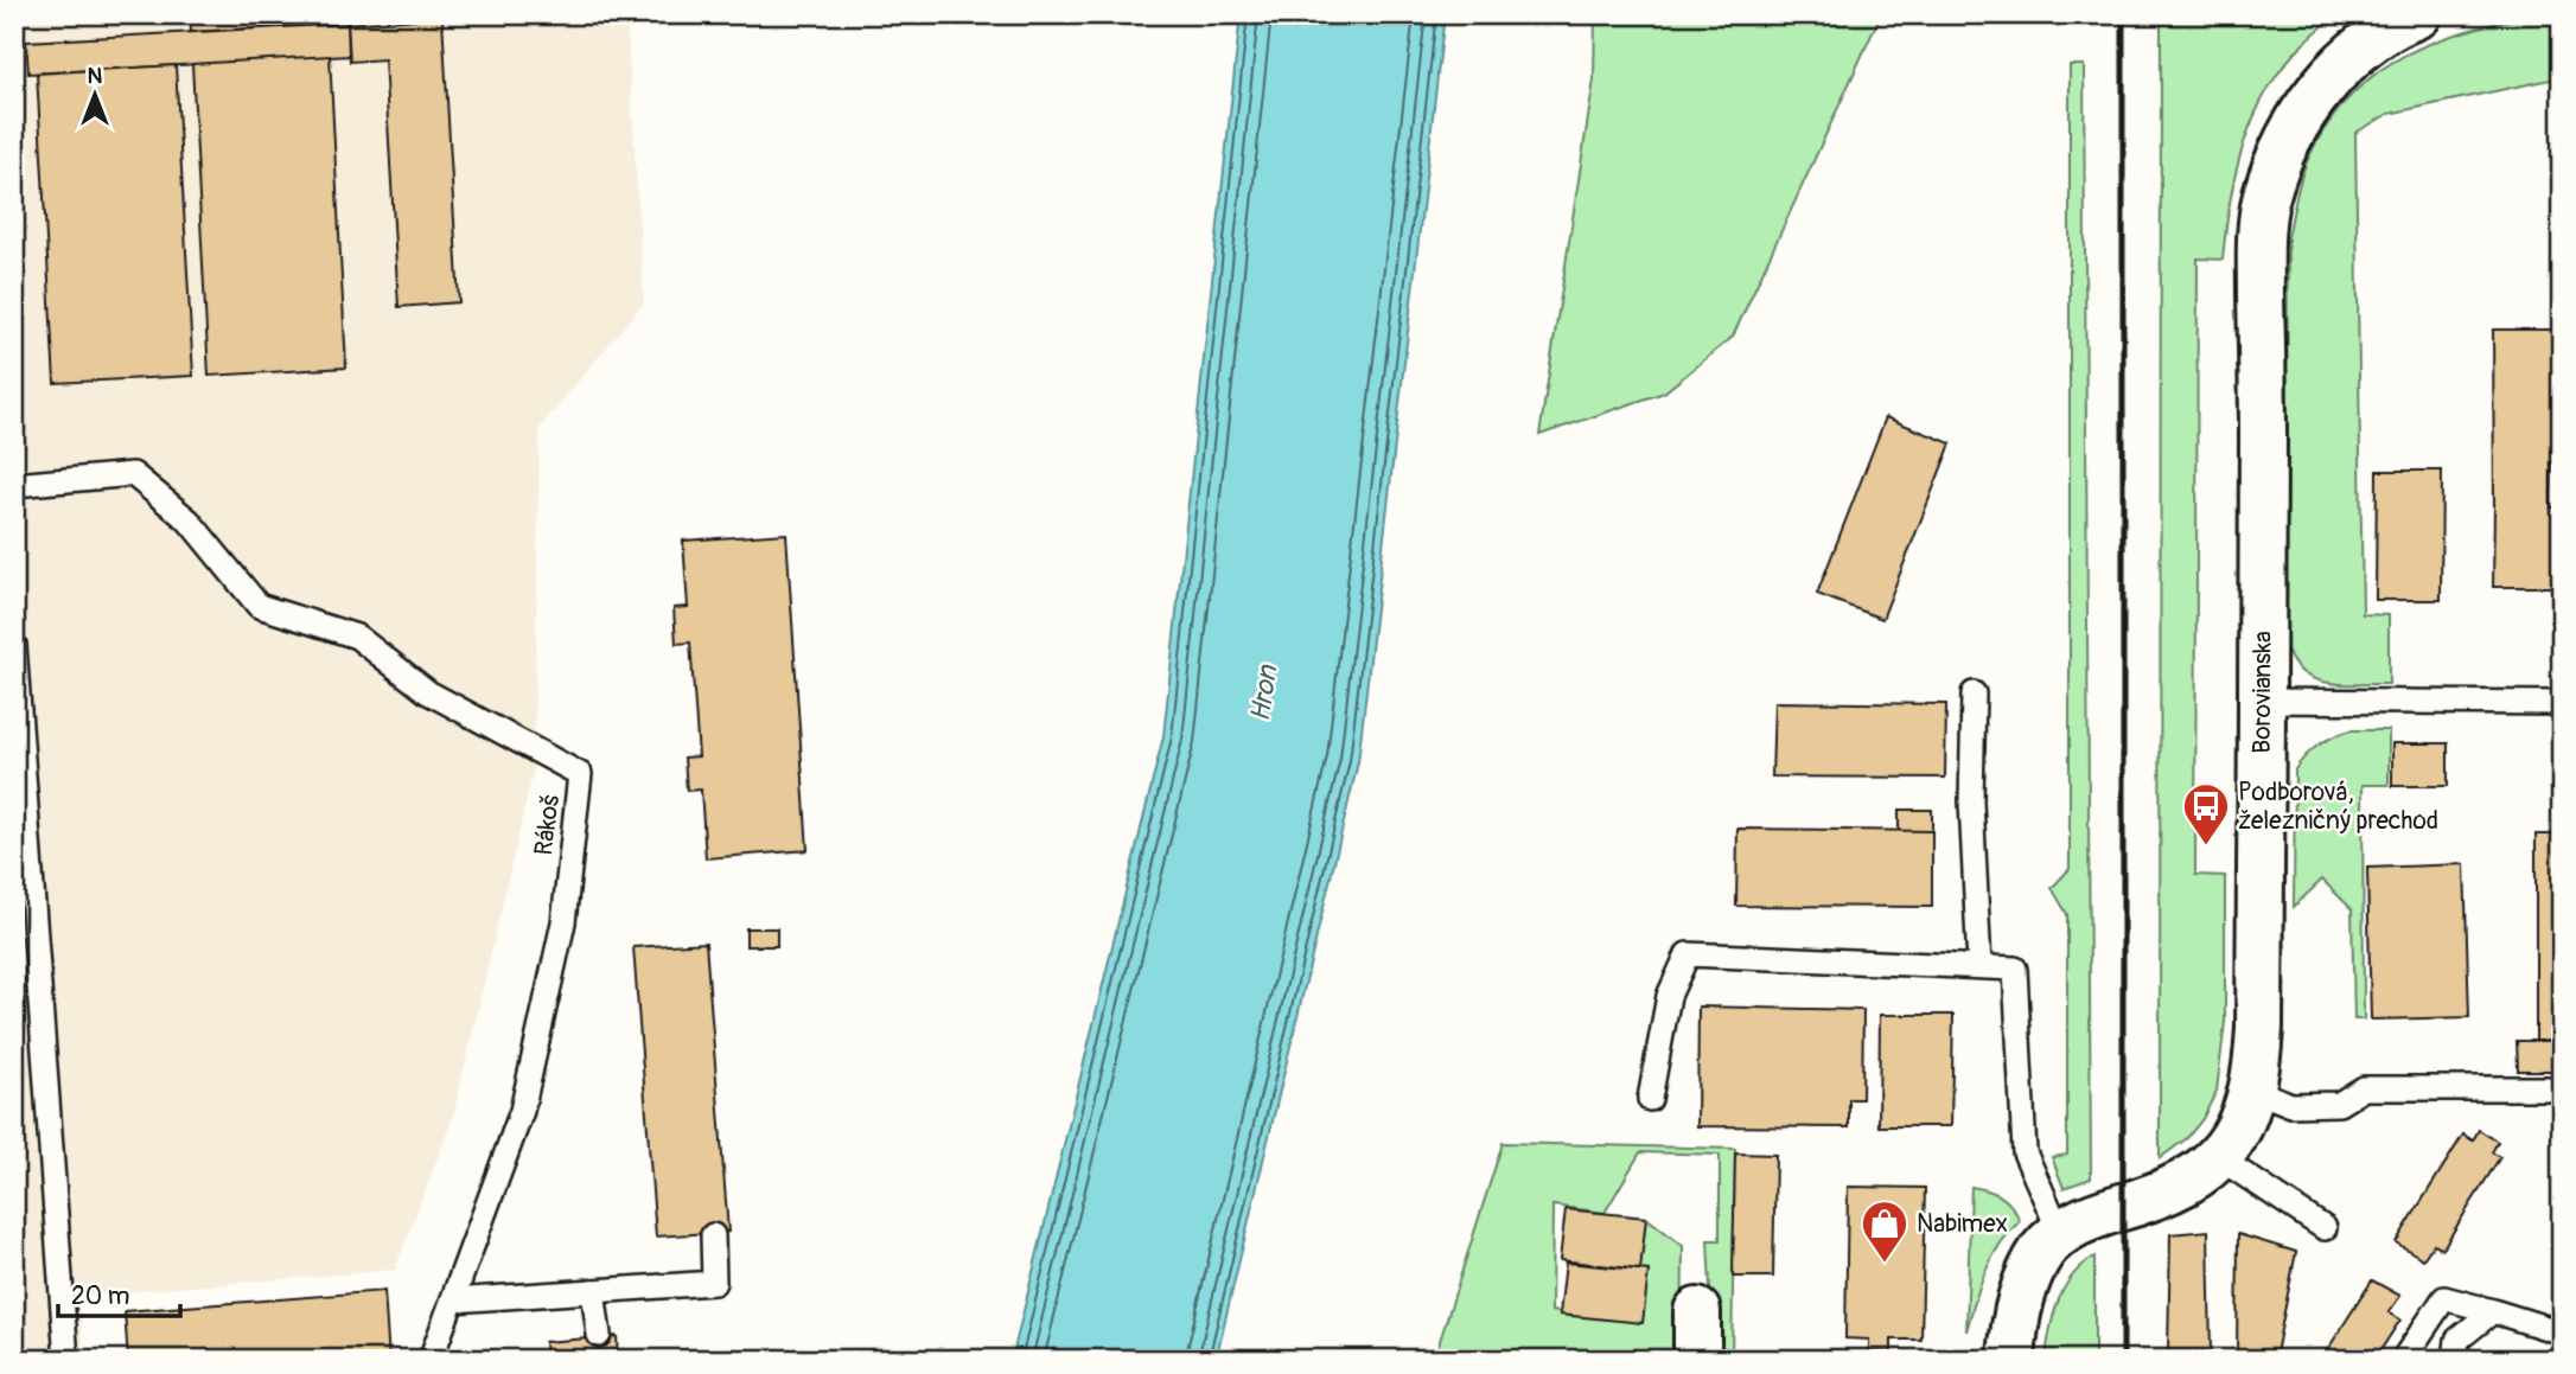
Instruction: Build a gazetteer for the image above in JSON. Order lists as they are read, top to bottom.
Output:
{
  "streets": {
    "street": ["Borovianska"],
    "lane": ["Rákoš"]
  },
  "water": ["Hron"],
  "places": {
    "bus stop": ["Podborová, železničný prechod"],
    "shop": ["Nabimex"]
  },
  "scale_bar": "20 m",
  "north": "top"
}
